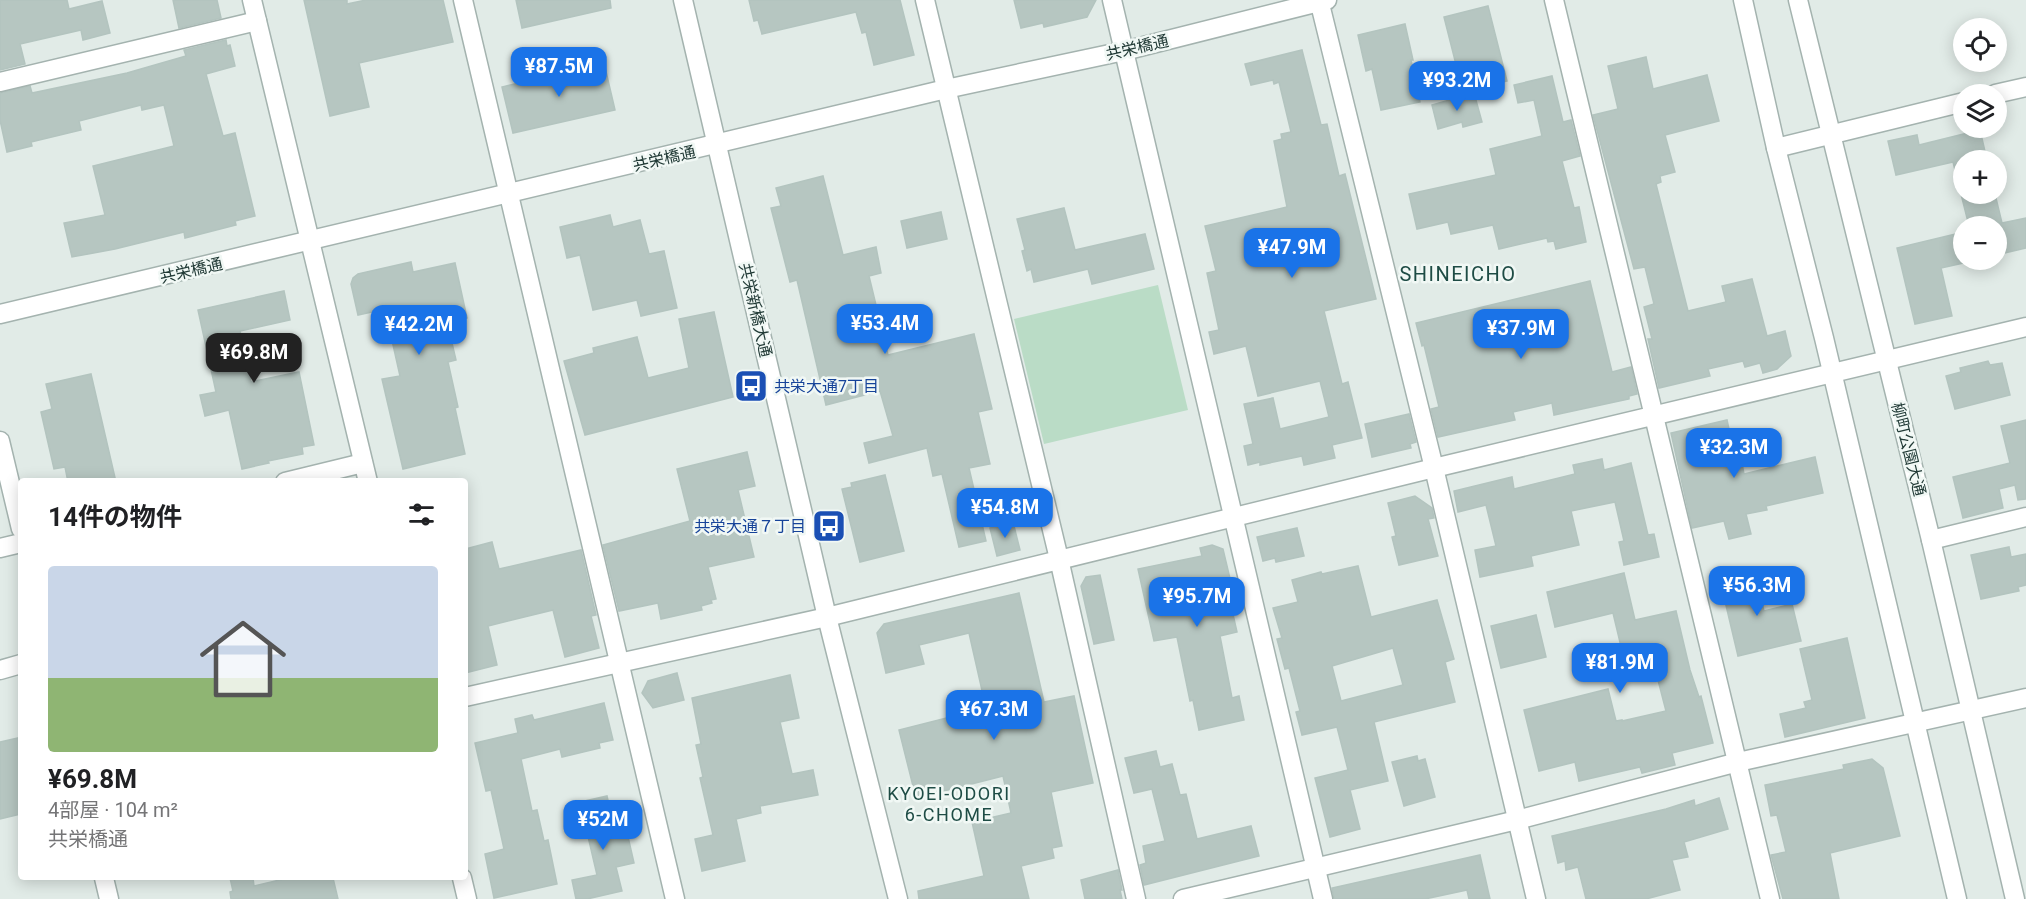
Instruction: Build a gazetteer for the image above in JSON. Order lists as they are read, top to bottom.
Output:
{
  "streets": {
    "street": ["共栄橋通", "共栄新橋大通", "柳町公園大通"]
  },
  "crossings": [
    ["共栄橋通", "共栄新橋大通"]
  ],
  "districts": ["SHINEICHO", "KYOEI-ODORI 6-CHOME"],
  "places": {
    "bus stop": ["共栄大通7丁目", "共栄大通７丁目"]
  },
  "page": {
    "map_buttons": ["+", "−"],
    "price": [
      "¥87.5M",
      "¥93.2M",
      "¥47.9M",
      "¥53.4M",
      "¥42.2M",
      "¥37.9M",
      "¥69.8M",
      "¥32.3M",
      "¥54.8M",
      "¥56.3M",
      "¥95.7M",
      "¥81.9M",
      "¥67.3M",
      "¥52M"
    ],
    "heading": "14件の物件",
    "list": [
      {
        "name": "¥69.8M",
        "note": "4部屋 · 104 m² · 共栄橋通"
      }
    ]
  }
}
